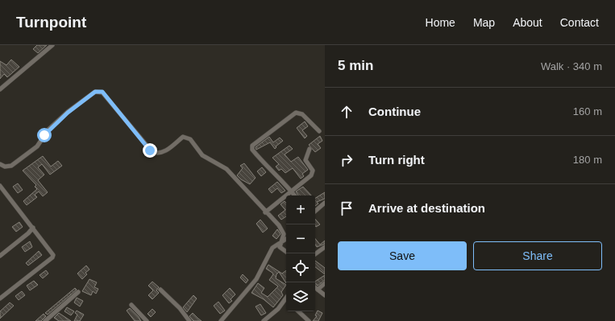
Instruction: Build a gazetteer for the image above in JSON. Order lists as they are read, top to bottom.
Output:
{
  "page": {
    "header": "Turnpoint",
    "nav": [
      "Home",
      "Map",
      "About",
      "Contact"
    ],
    "heading": ["5 min", "Walk · 340 m"],
    "list": [
      ["Continue", "160 m"],
      ["Turn right", "180 m"],
      "Arrive at destination"
    ],
    "map_buttons": ["+", "−"],
    "buttons": ["Save", "Share"]
  }
}
